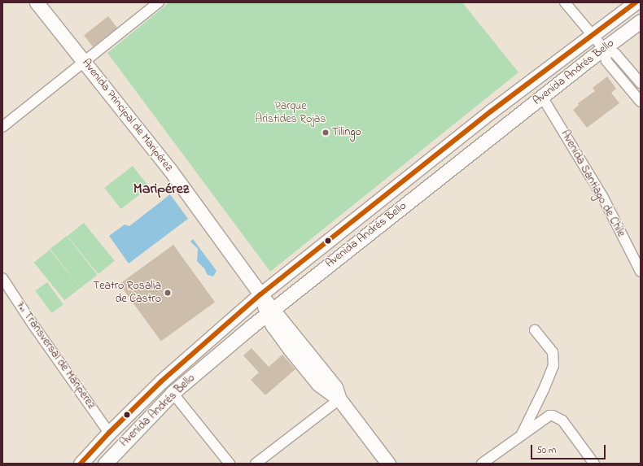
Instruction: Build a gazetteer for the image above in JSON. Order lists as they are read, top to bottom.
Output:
{
  "streets": {
    "street": [
      "Avenida Andrés Bello",
      "Avenida Principal de Maripérez",
      "Avenida Santiago de Chile",
      "7.ª Transversal de Maripérez"
    ]
  },
  "crossings": [
    ["Avenida Andrés Bello", "Avenida Principal de Maripérez"],
    ["Avenida Andrés Bello", "Avenida Santiago de Chile"],
    ["Avenida Andrés Bello", "7.ª Transversal de Maripérez"]
  ],
  "districts": ["Maripérez"],
  "parks": ["Parque Arístides Rojas"],
  "places": ["Tilingo", "Teatro Rosalia de Castro"],
  "scale_bar": "50 m"
}
